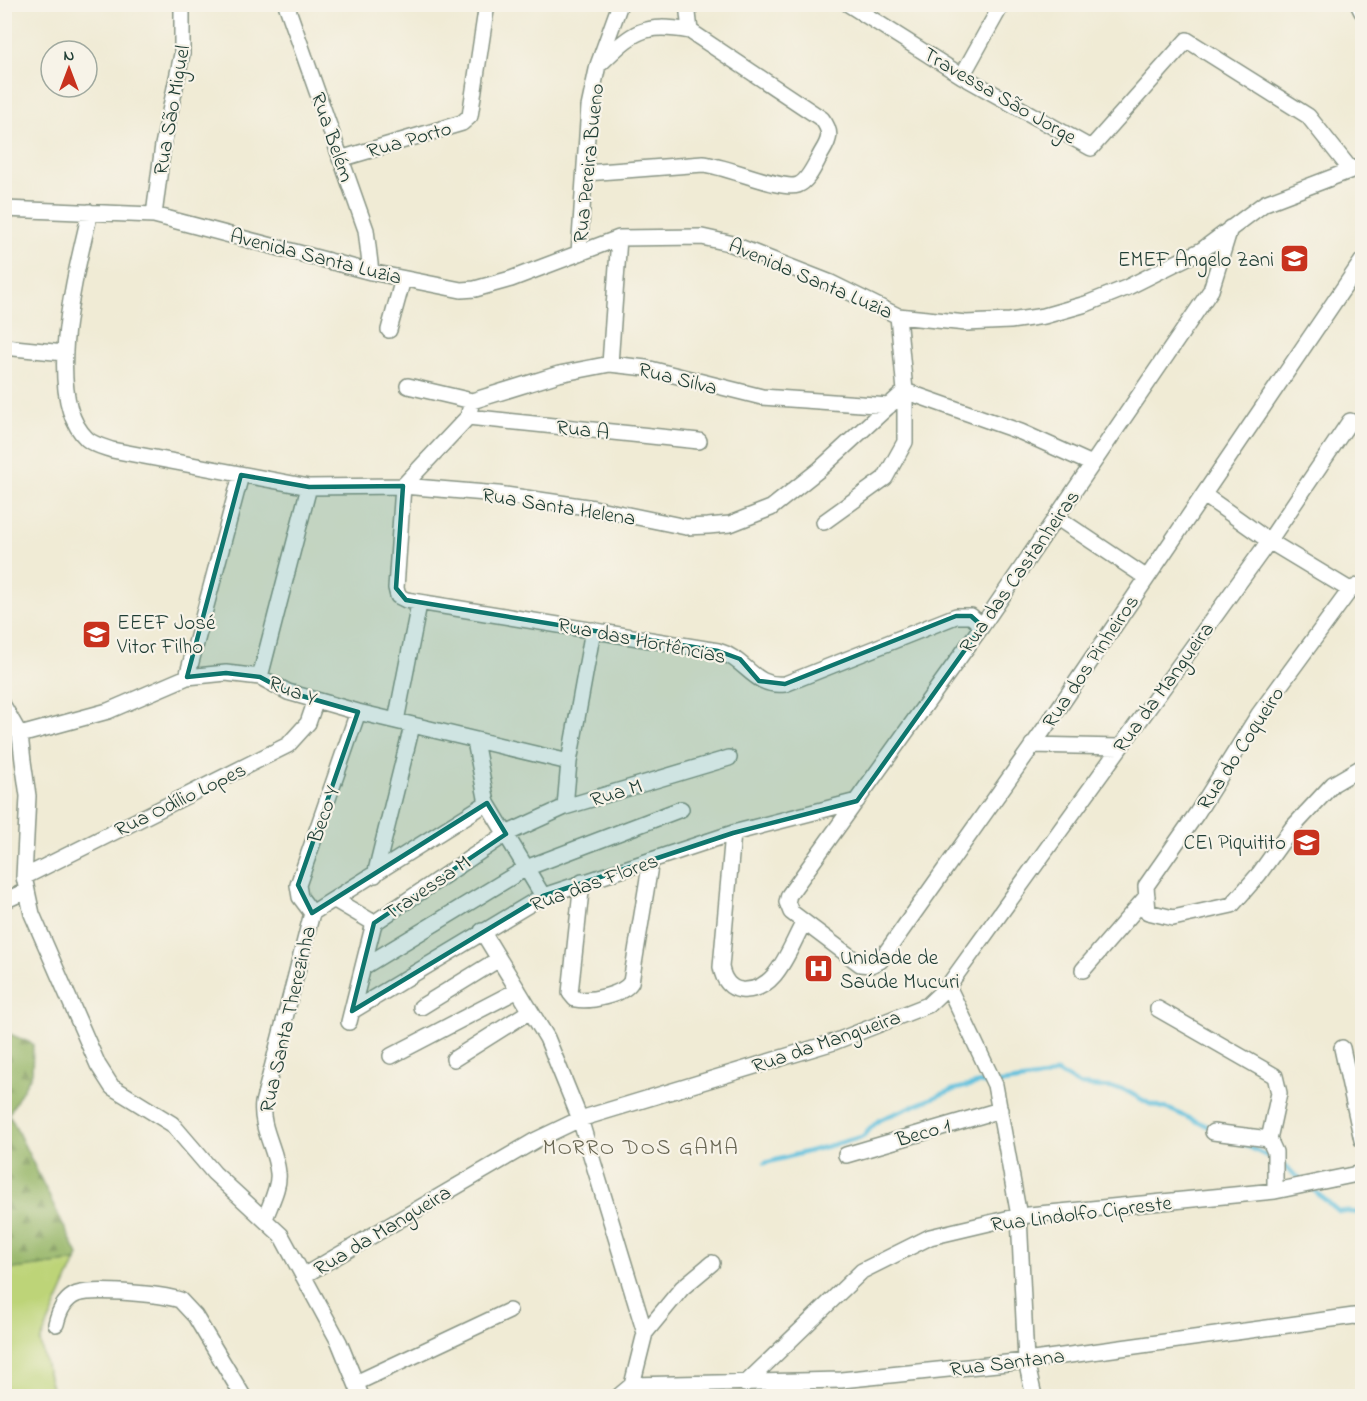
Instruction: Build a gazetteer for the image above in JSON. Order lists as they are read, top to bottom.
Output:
{
  "streets": {
    "street": [
      "Travessa São Jorge",
      "Rua São Miguel",
      "Rua Belém",
      "Rua Porto",
      "Rua Pereira Bueno",
      "Avenida Santa Luzia",
      "Rua Silva",
      "Rua A",
      "Rua Santa Helena",
      "Rua das Castanheiras",
      "Rua das Hortências",
      "Rua dos Pinheiros",
      "Rua da Mangueira",
      "Rua Y",
      "Rua do Coqueiro",
      "Rua M",
      "Rua Odílio Lopes",
      "Beco Y",
      "Rua das Flores",
      "Travessa M",
      "Rua Santa Therezinha",
      "Beco 1",
      "Rua Lindolfo Cipreste",
      "Rua Santana"
    ]
  },
  "crossings": [
    ["Travessa São Jorge", "Avenida Santa Luzia"],
    ["Rua São Miguel", "Avenida Santa Luzia"],
    ["Rua Belém", "Rua Porto"],
    ["Rua Belém", "Avenida Santa Luzia"],
    ["Rua Pereira Bueno", "Avenida Santa Luzia"],
    ["Avenida Santa Luzia", "Rua das Castanheiras"],
    ["Rua Silva", "Rua Santa Helena"],
    ["Rua das Castanheiras", "Rua das Hortências"],
    ["Rua das Castanheiras", "Rua dos Pinheiros"],
    ["Rua das Castanheiras", "Rua das Flores"],
    ["Rua Y", "Rua Odílio Lopes"],
    ["Rua Y", "Beco Y"],
    ["Rua M", "Travessa M"],
    ["Beco Y", "Rua Santa Therezinha"],
    ["Rua das Flores", "Travessa M"],
    ["Rua Lindolfo Cipreste", "Rua Santana"]
  ],
  "districts": ["MORRO DOS GAMA"],
  "places": {
    "school or university": ["EMEF Angelo Zani", "EEEF José Vitor Filho", "CEI Piquitito"],
    "hospital": ["Unidade de Saúde Mucuri"]
  },
  "north": "top"
}
